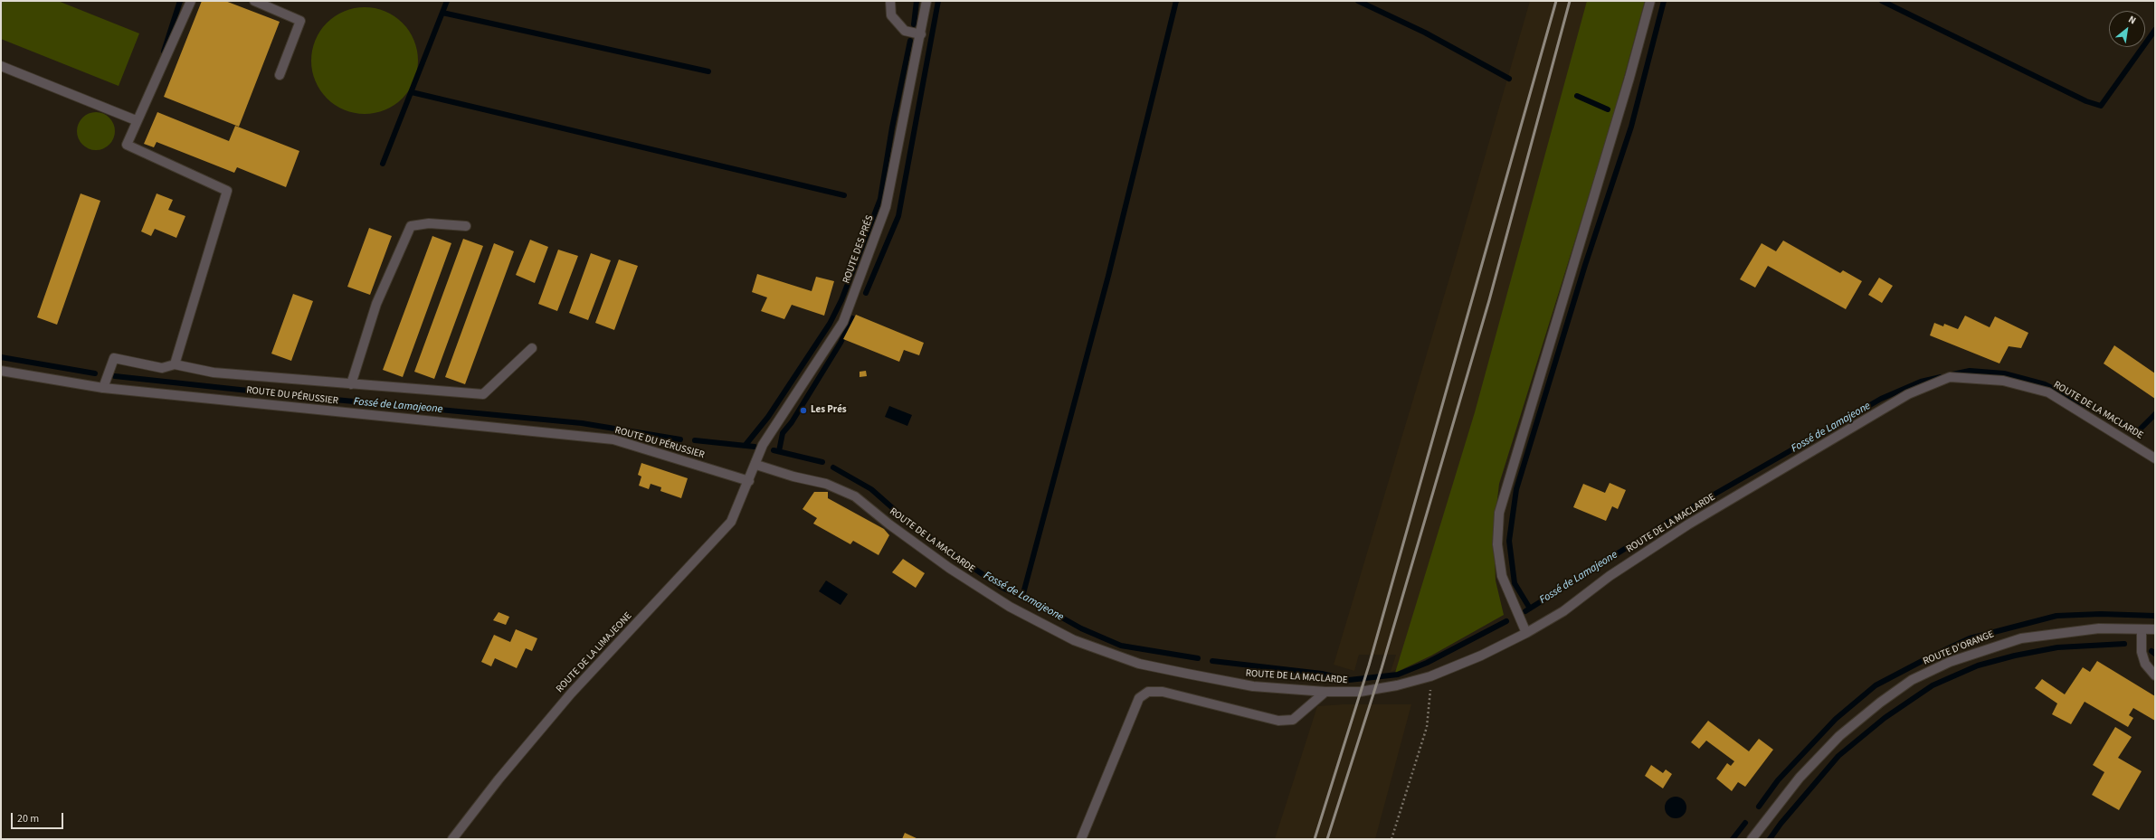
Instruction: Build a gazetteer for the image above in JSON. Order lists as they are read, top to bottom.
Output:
{
  "streets": {
    "street": [
      "ROUTE DES PRÉS",
      "ROUTE DU PÉRUSSIER",
      "ROUTE DE LA MACLARDE",
      "ROUTE D'ORANGE",
      "ROUTE DE LA LIMAJEONE"
    ]
  },
  "crossings": [
    ["ROUTE DES PRÉS", "ROUTE DU PÉRUSSIER"],
    ["ROUTE DES PRÉS", "ROUTE DE LA MACLARDE"],
    ["ROUTE DES PRÉS", "ROUTE DE LA LIMAJEONE"],
    ["ROUTE DU PÉRUSSIER", "ROUTE DE LA LIMAJEONE"]
  ],
  "water": ["Fossé de Lamajeone"],
  "places": ["Les Prés"],
  "scale_bar": "20 m",
  "north": "top right"
}
